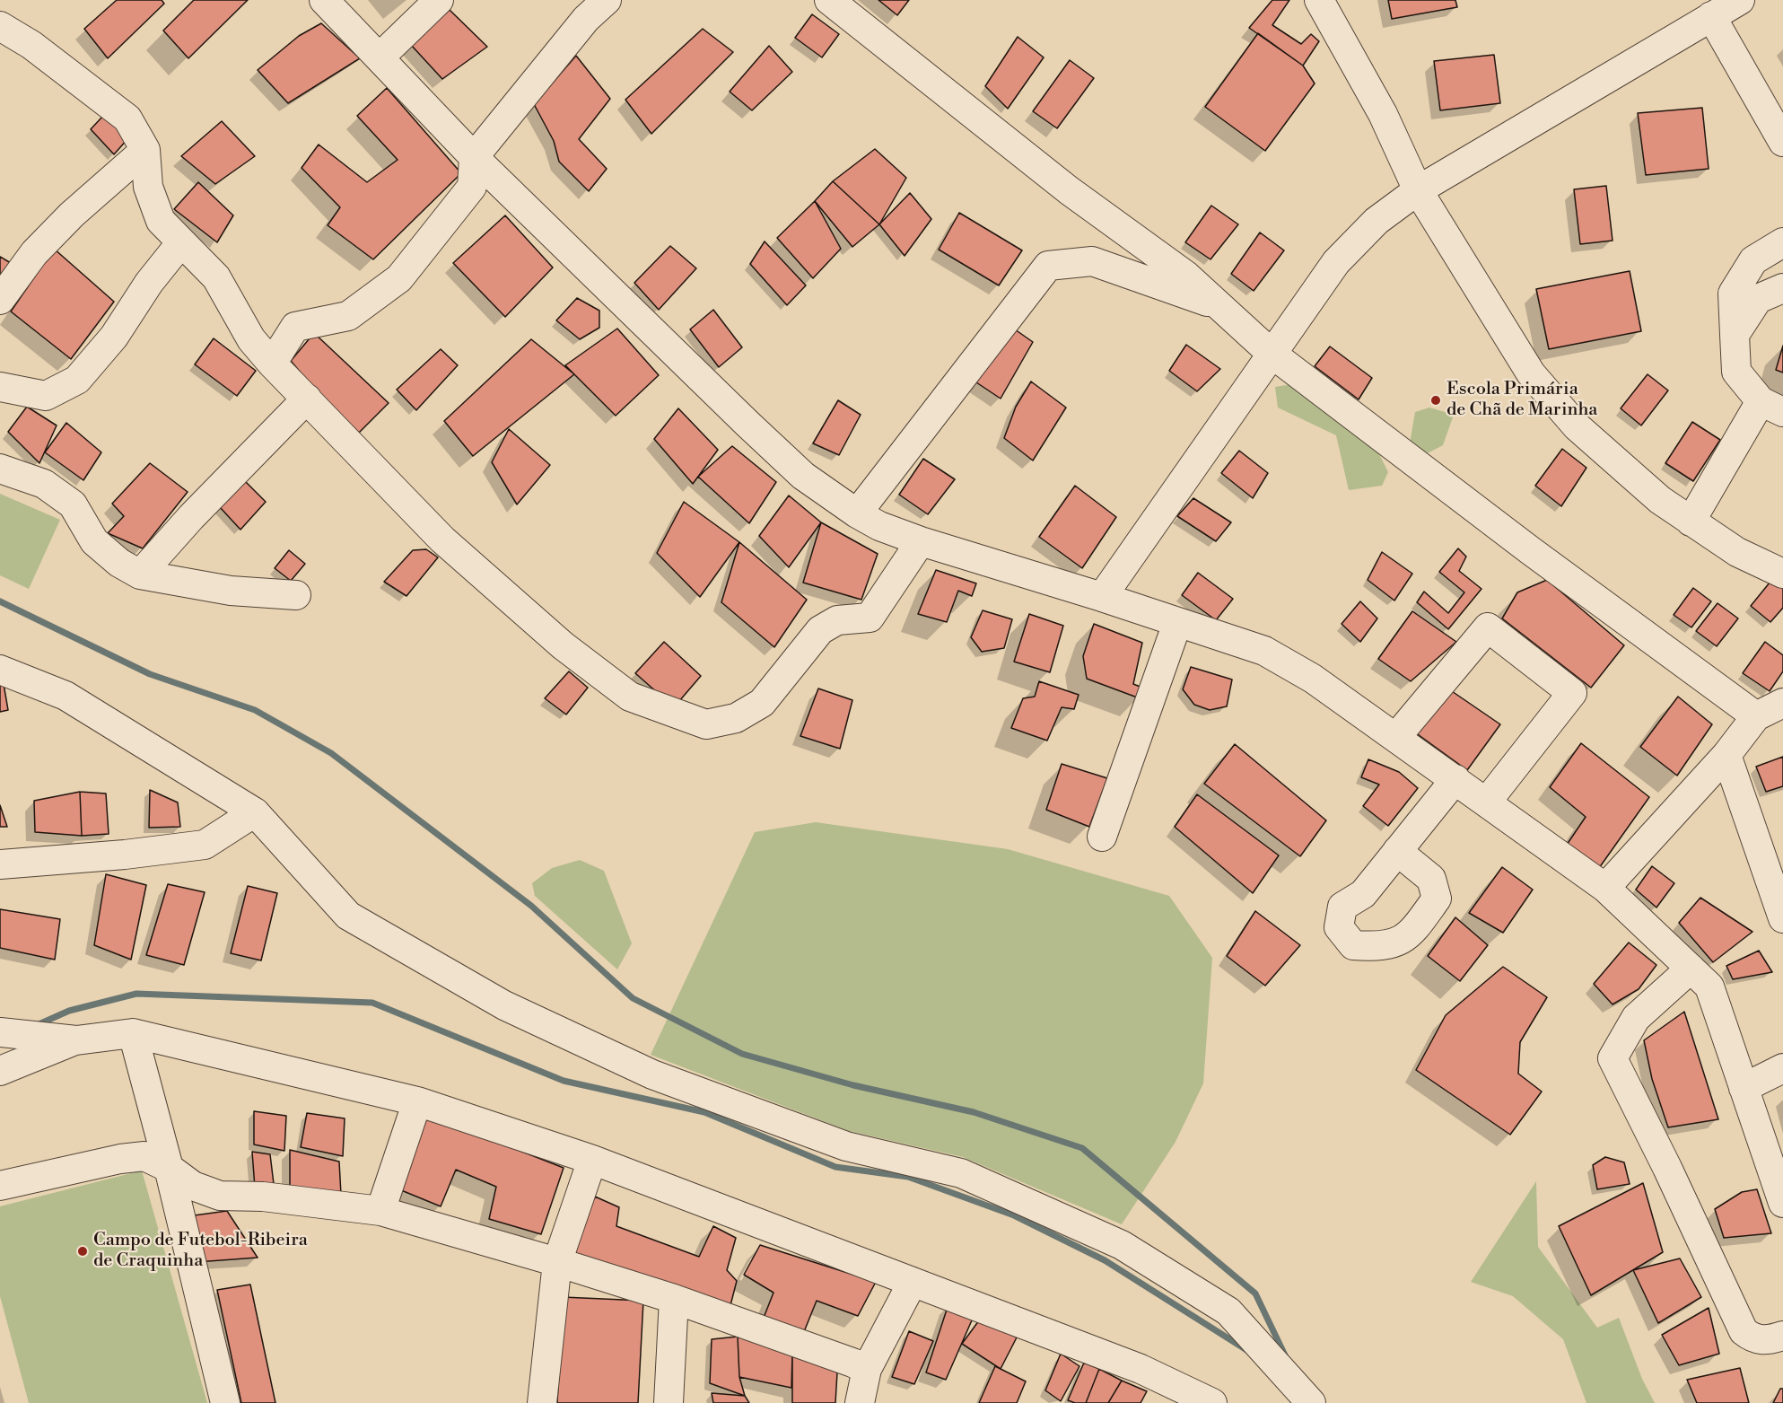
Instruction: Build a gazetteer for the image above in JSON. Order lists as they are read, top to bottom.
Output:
{
  "places": ["Escola Primária de Chã de Marinha", "Campo de Futebol-Ribeira de Craquinha"]
}
